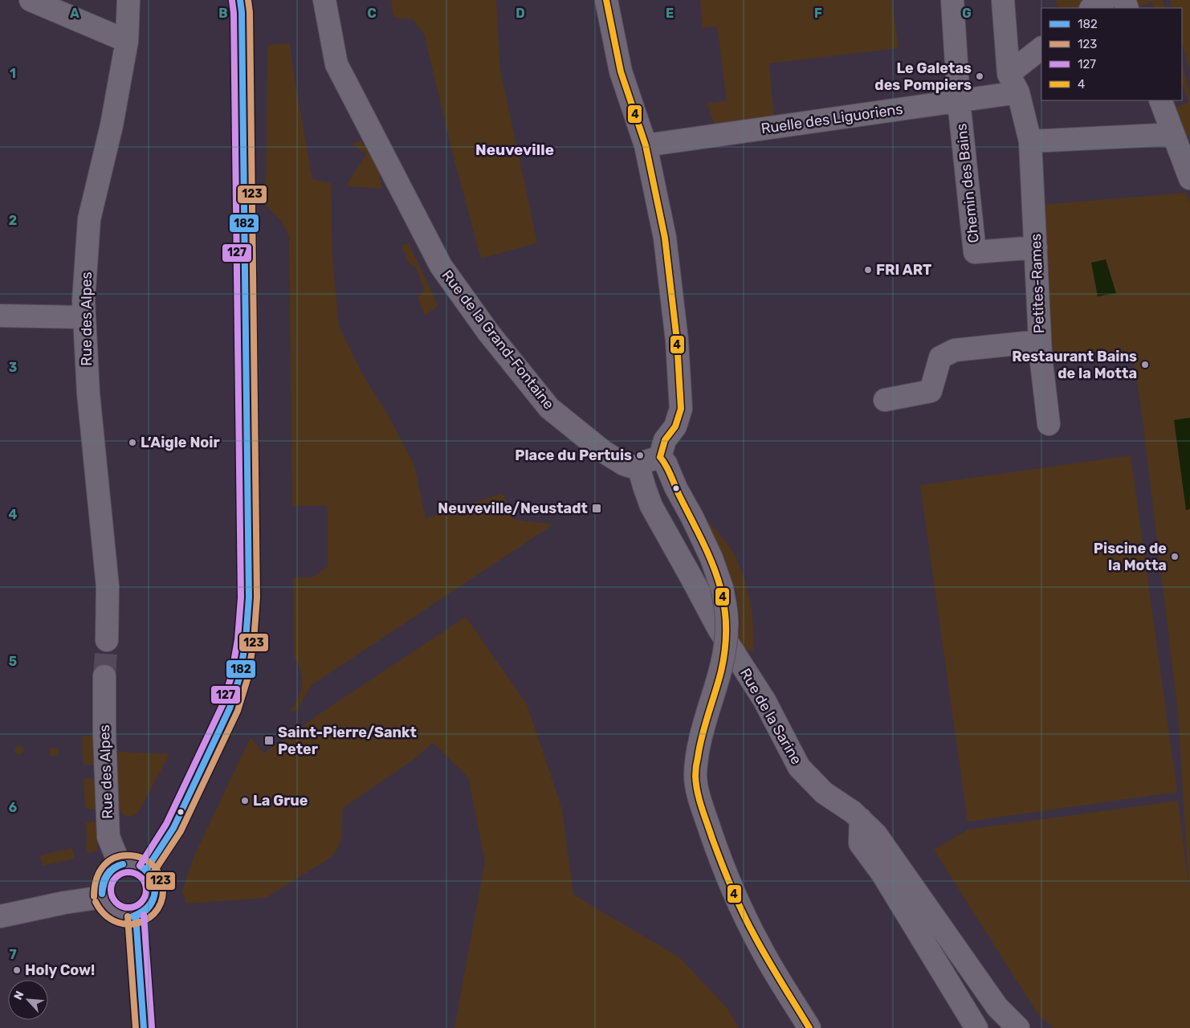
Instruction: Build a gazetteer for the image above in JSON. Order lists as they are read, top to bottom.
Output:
{
  "streets": {
    "street": [
      "Ruelle des Liguoriens",
      "Chemin des Bains",
      "Petites-Rames",
      "Rue des Alpes",
      "Rue de la Grand-Fontaine",
      "Rue de la Sarine"
    ]
  },
  "crossings": [
    ["Ruelle des Liguoriens", "Chemin des Bains"],
    ["Ruelle des Liguoriens", "Petites-Rames"],
    ["Chemin des Bains", "Petites-Rames"],
    ["Rue de la Grand-Fontaine", "Rue de la Sarine"]
  ],
  "districts": ["Neuveville"],
  "places": {
    "other": [
      "Le Galetas des Pompiers",
      "FRI ART",
      "Restaurant Bains de la Motta",
      "L’Aigle Noir",
      "Place du Pertuis",
      "Piscine de la Motta",
      "La Grue",
      "Holy Cow!"
    ],
    "transit": ["Neuveville/Neustadt", "Saint-Pierre/Sankt Peter"]
  },
  "lines": [
    "transit line 182",
    "transit line 123",
    "transit line 4",
    "transit line 127"
  ],
  "legend": [
    "182",
    "123",
    "127",
    "4"
  ],
  "north": "top left",
  "grid": {
    "columns": [
      "A",
      "B",
      "C",
      "D",
      "E",
      "F",
      "G"
    ],
    "rows": [
      "1",
      "2",
      "3",
      "4",
      "5",
      "6",
      "7"
    ]
  }
}
